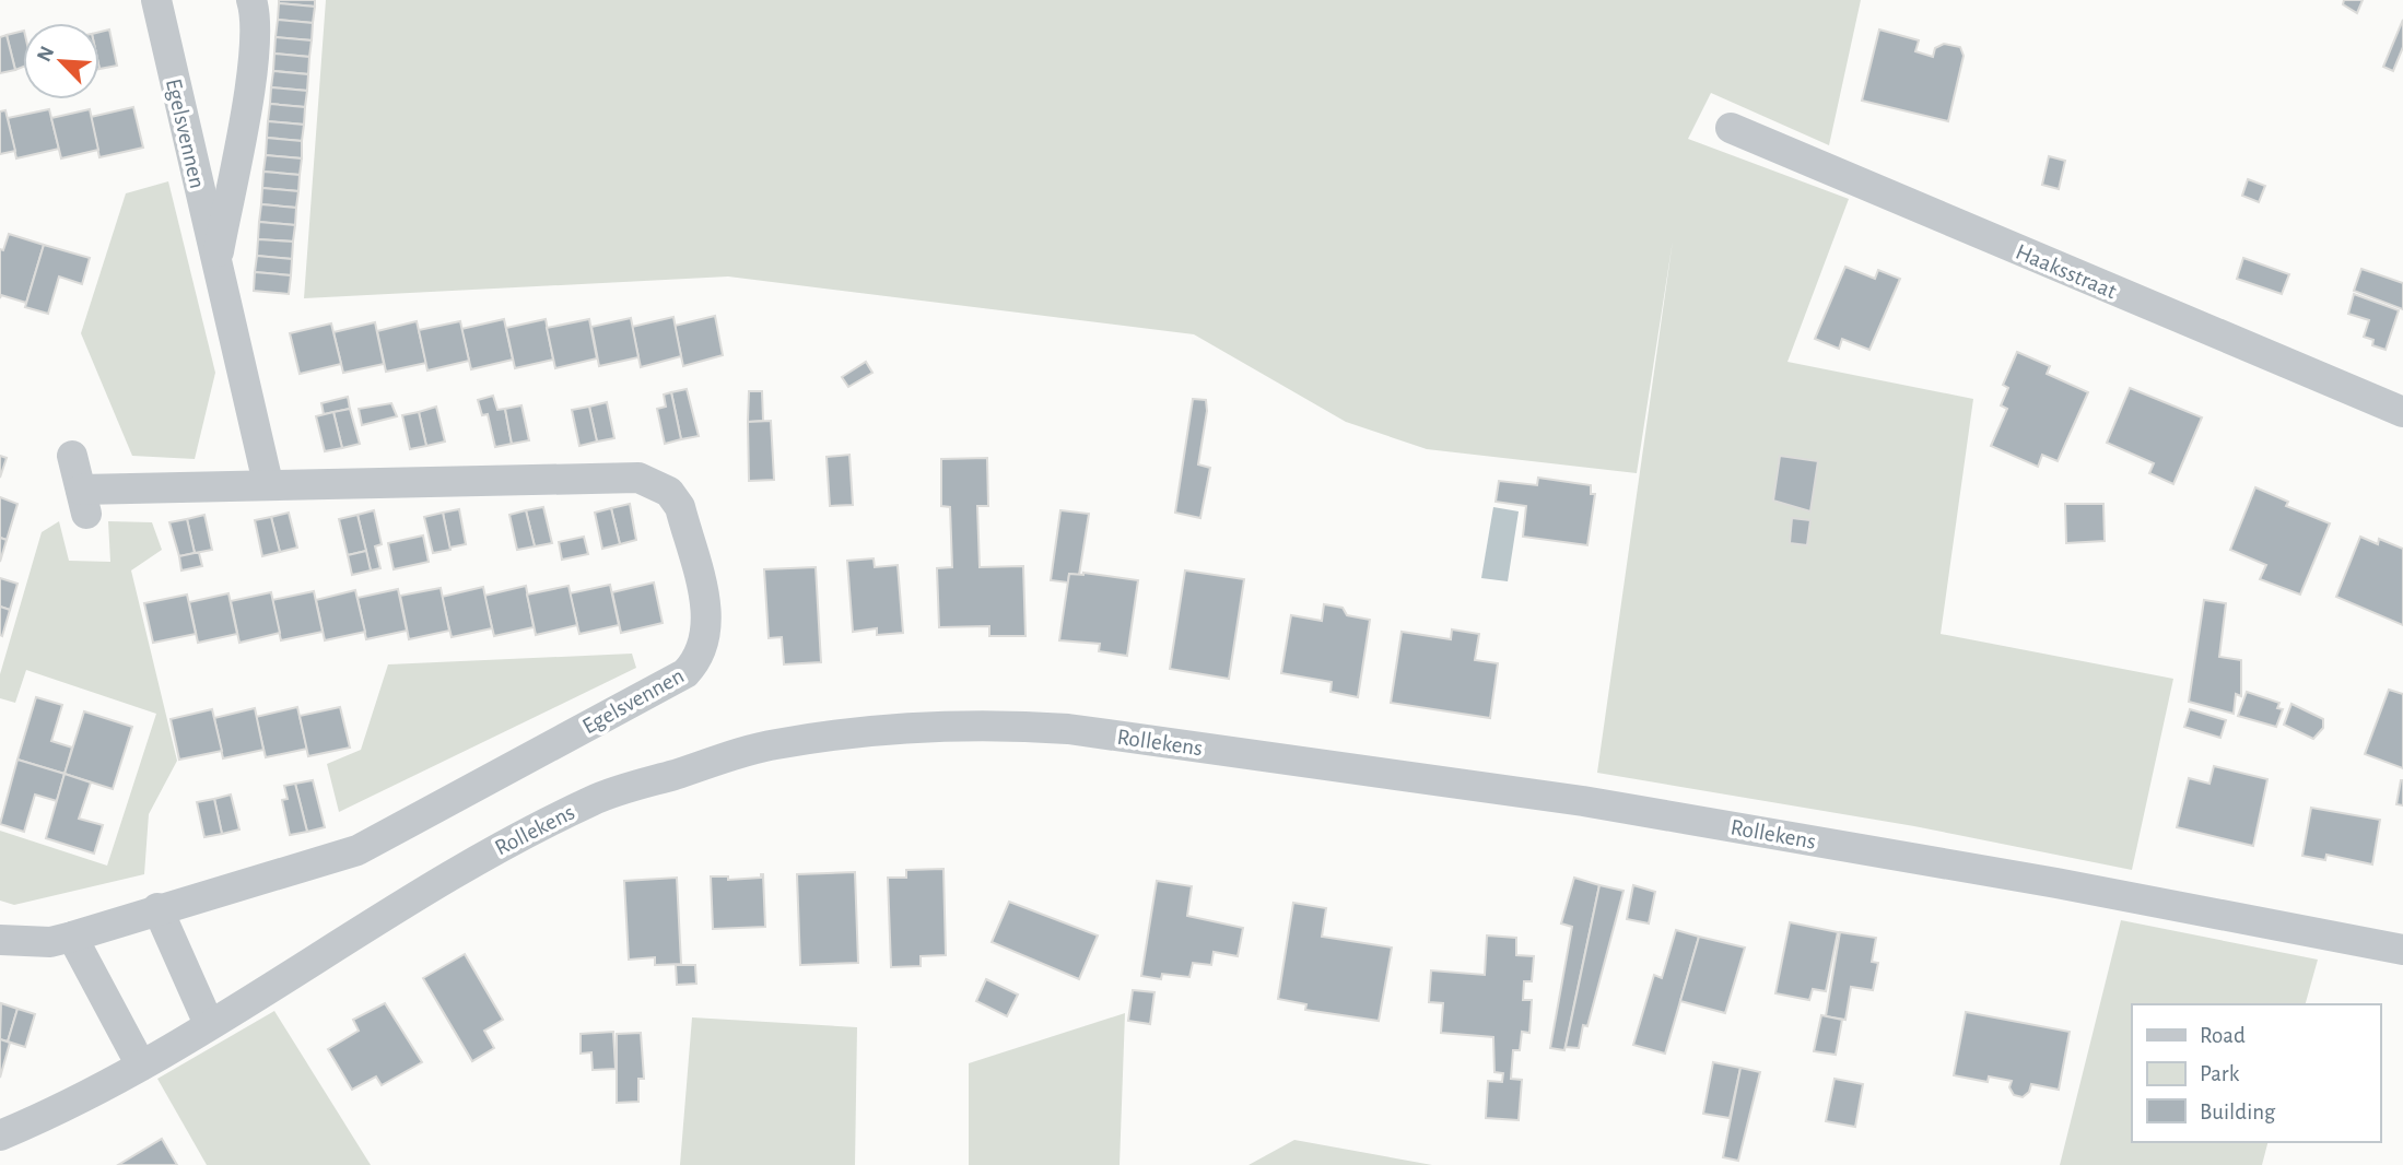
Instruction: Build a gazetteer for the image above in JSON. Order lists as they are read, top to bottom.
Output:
{
  "streets": {
    "street": ["Egelsvennen", "Haaksstraat", "Rollekens"]
  },
  "legend": ["Road", "Park", "Building"],
  "north": "top left"
}
